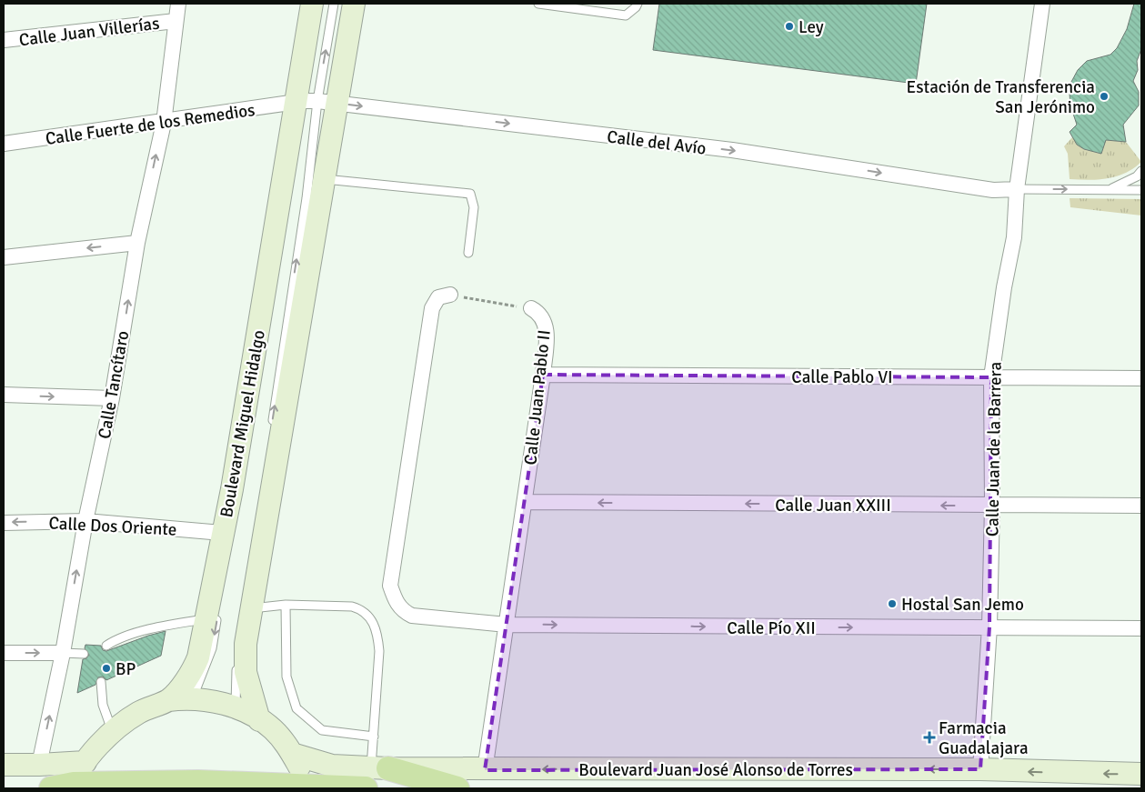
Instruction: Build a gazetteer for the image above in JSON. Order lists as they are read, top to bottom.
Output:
{
  "streets": {
    "main road": ["Boulevard Miguel Hidalgo", "Boulevard Juan José Alonso de Torres"],
    "street": [
      "Calle Juan Villerías",
      "Calle Fuerte de los Remedios",
      "Calle del Avío",
      "Calle Pablo VI",
      "Calle Tancítaro",
      "Calle Juan Pablo II",
      "Calle Juan de la Barrera",
      "Calle Juan XXIII",
      "Calle Dos Oriente",
      "Calle Pío XII"
    ]
  },
  "crossings": [
    ["Calle Juan Villerías", "Calle Tancítaro"],
    ["Calle Fuerte de los Remedios", "Calle del Avío"],
    ["Calle Fuerte de los Remedios", "Calle Tancítaro"],
    ["Calle Fuerte de los Remedios", "Boulevard Miguel Hidalgo"],
    ["Calle del Avío", "Boulevard Miguel Hidalgo"],
    ["Calle del Avío", "Calle Juan de la Barrera"],
    ["Calle Pablo VI", "Calle Juan Pablo II"],
    ["Calle Pablo VI", "Calle Juan de la Barrera"],
    ["Calle Tancítaro", "Calle Dos Oriente"],
    ["Calle Juan Pablo II", "Calle Juan XXIII"],
    ["Calle Juan Pablo II", "Calle Pío XII"],
    ["Calle Juan Pablo II", "Boulevard Juan José Alonso de Torres"],
    ["Boulevard Miguel Hidalgo", "Calle Dos Oriente"],
    ["Boulevard Miguel Hidalgo", "Boulevard Juan José Alonso de Torres"],
    ["Calle Juan de la Barrera", "Calle Juan XXIII"],
    ["Calle Juan de la Barrera", "Calle Pío XII"],
    ["Calle Juan de la Barrera", "Boulevard Juan José Alonso de Torres"]
  ],
  "one_way": [
    "Calle del Avío",
    "Calle Tancítaro",
    "Calle Juan XXIII",
    "Calle Pío XII",
    "Boulevard Juan José Alonso de Torres"
  ],
  "places": {
    "other": [
      "Ley",
      "Estación de Transferencia San Jerónimo",
      "Hostal San Jemo",
      "BP"
    ],
    "health": ["Farmacia Guadalajara"]
  }
}
